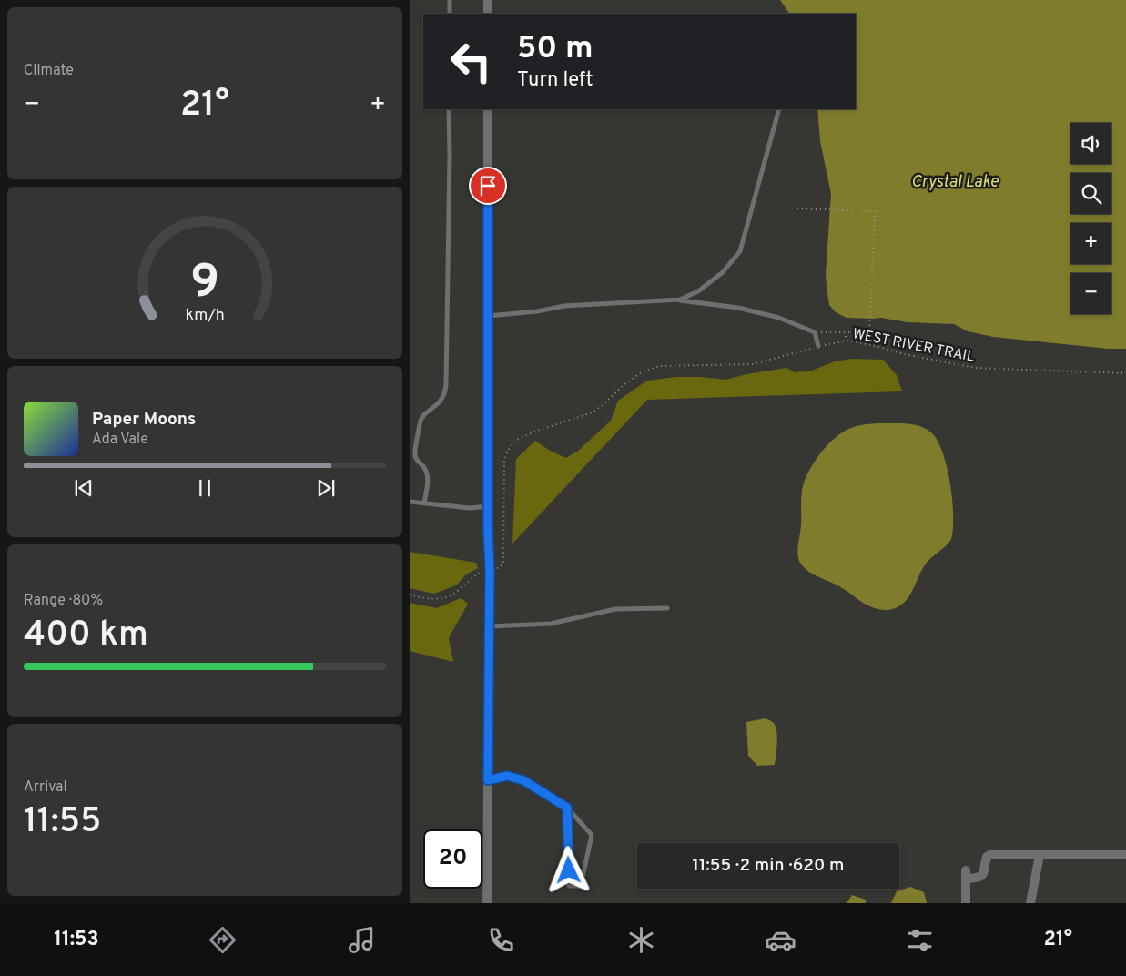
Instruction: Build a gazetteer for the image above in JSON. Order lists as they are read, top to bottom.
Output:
{
  "streets": {
    "path": ["WEST RIVER TRAIL"]
  },
  "water": ["Crystal Lake"],
  "page": {
    "tile": [
      "Climate",
      ["Range · 80%", "400 km"],
      ["Arrival", "11:55"]
    ],
    "turn": ["50 m", "Turn left"],
    "heat": ["−", "21°", "+"],
    "map_buttons": ["+", "−"],
    "song": ["Paper Moons", "Ada Vale"],
    "limit": "20",
    "trip": "11:55 · 2 min · 620 m",
    "tabs": ["11:53", "21°"],
    "gauge": ["9", "km/h"]
  }
}
